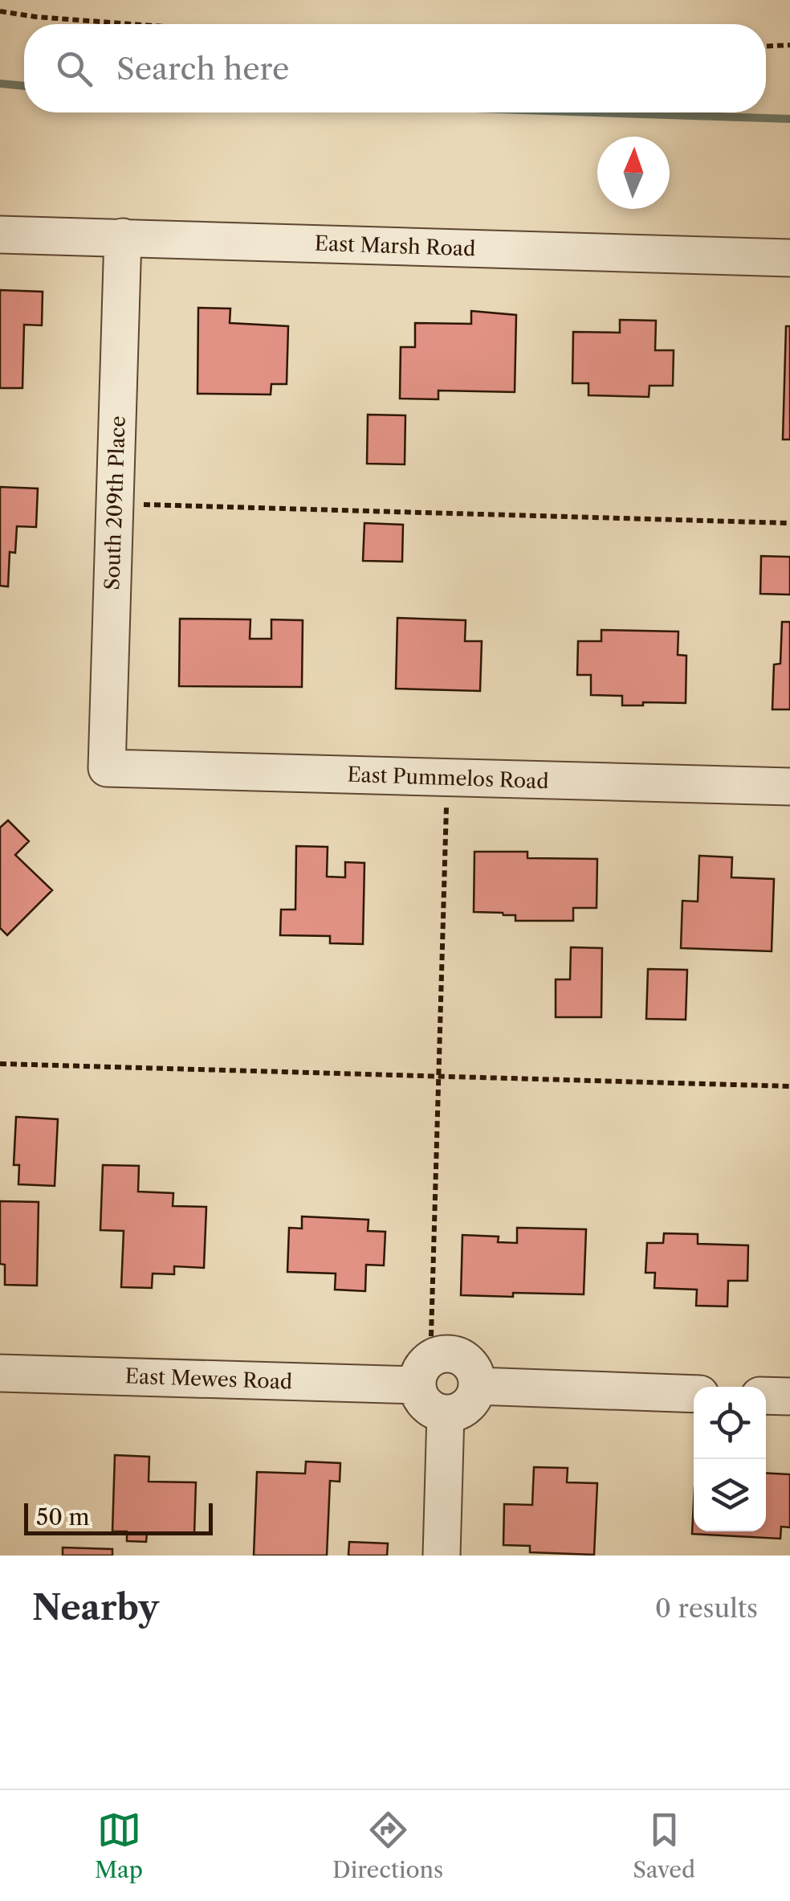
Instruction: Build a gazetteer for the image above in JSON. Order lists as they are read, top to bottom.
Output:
{
  "streets": {
    "street": [
      "East Marsh Road",
      "South 209th Place",
      "East Pummelos Road",
      "East Mewes Road"
    ]
  },
  "crossings": [
    ["East Marsh Road", "South 209th Place"],
    ["South 209th Place", "East Pummelos Road"]
  ],
  "scale_bar": "50 m",
  "north": "top",
  "page": {
    "search": "Search here",
    "scale": "50 m",
    "heading": ["Nearby", "0 results"],
    "nav": ["Map", "Directions", "Saved"]
  }
}
